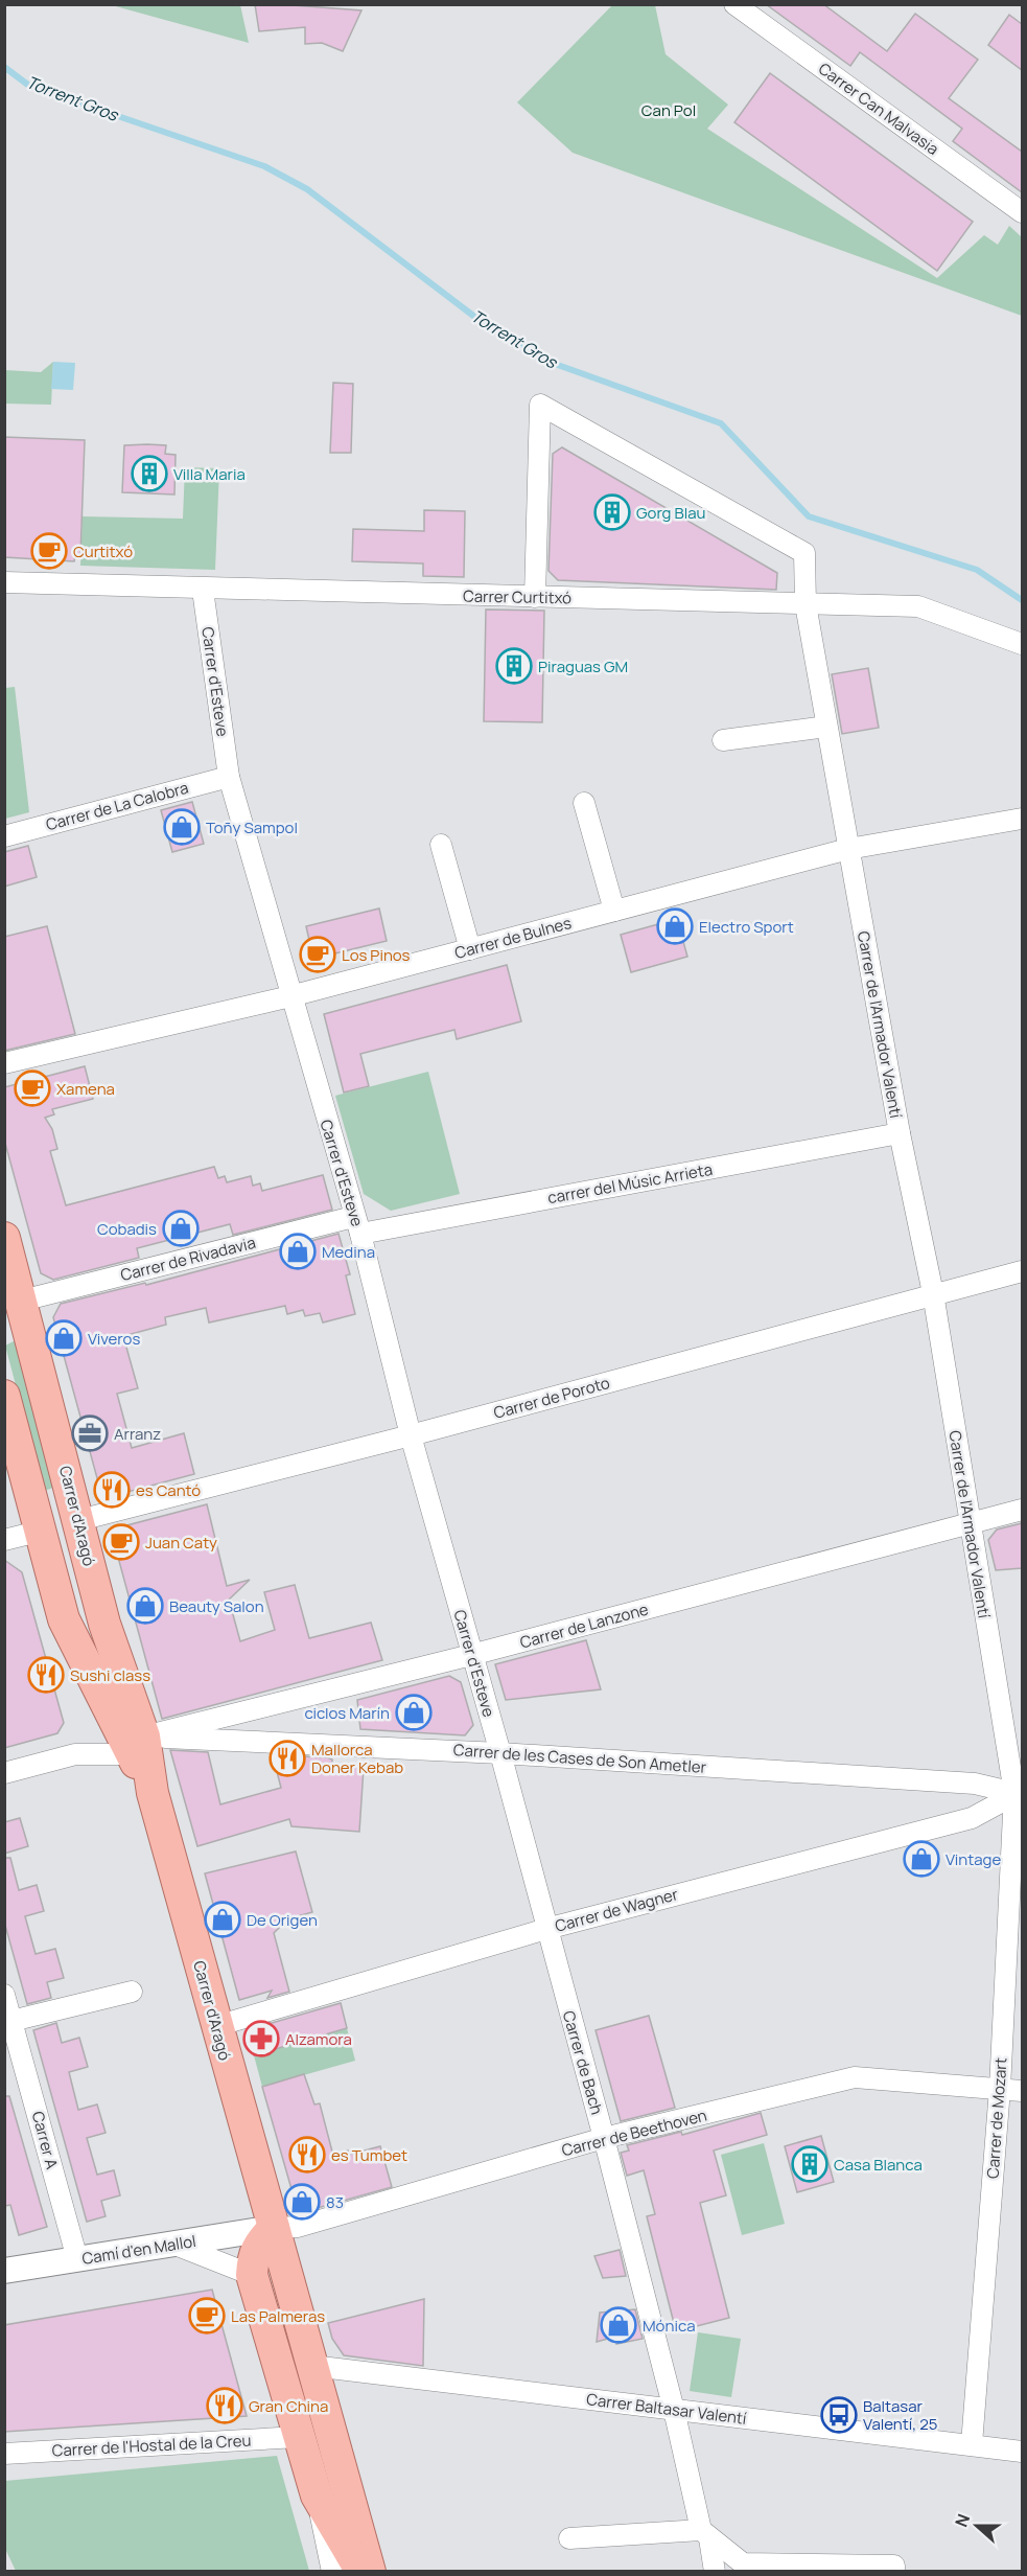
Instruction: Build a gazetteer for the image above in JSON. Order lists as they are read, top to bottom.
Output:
{
  "streets": {
    "main road": ["Carrer d'Aragó"],
    "street": [
      "Carrer Can Malvasia",
      "Carrer Curtitxó",
      "Carrer d'Esteve",
      "Carrer de La Calobra",
      "Carrer de Bulnes",
      "Carrer de l'Armador Valentí",
      "carrer del Músic Arrieta",
      "Carrer de Rivadavia",
      "Carrer de Poroto",
      "Carrer de Lanzone",
      "Carrer de les Cases de Son Ametler",
      "Carrer de Wagner",
      "Carrer de Bach",
      "Carrer de Mozart",
      "Carrer de Beethoven",
      "Carrer A",
      "Camí d'en Mallol",
      "Carrer Baltasar Valentí",
      "Carrer de l'Hostal de la Creu"
    ]
  },
  "crossings": [
    ["Carrer Curtitxó", "Carrer d'Esteve"],
    ["Carrer Curtitxó", "Carrer de l'Armador Valentí"],
    ["Carrer d'Esteve", "Carrer de La Calobra"],
    ["Carrer d'Esteve", "Carrer de Bulnes"],
    ["Carrer d'Esteve", "carrer del Músic Arrieta"],
    ["Carrer d'Esteve", "Carrer de Rivadavia"],
    ["Carrer d'Esteve", "Carrer de Poroto"],
    ["Carrer d'Esteve", "Carrer de Lanzone"],
    ["Carrer d'Esteve", "Carrer de les Cases de Son Ametler"],
    ["Carrer d'Esteve", "Carrer de Bach"],
    ["Carrer de Bulnes", "Carrer de l'Armador Valentí"],
    ["Carrer de l'Armador Valentí", "carrer del Músic Arrieta"],
    ["Carrer de l'Armador Valentí", "Carrer de Poroto"],
    ["Carrer de l'Armador Valentí", "Carrer de Lanzone"],
    ["Carrer de l'Armador Valentí", "Carrer de les Cases de Son Ametler"],
    ["Carrer de l'Armador Valentí", "Carrer de Wagner"],
    ["Carrer de l'Armador Valentí", "Carrer de Mozart"],
    ["carrer del Músic Arrieta", "Carrer de Rivadavia"],
    ["Carrer de Rivadavia", "Carrer d'Aragó"],
    ["Carrer de Poroto", "Carrer d'Aragó"],
    ["Carrer d'Aragó", "Carrer de Lanzone"],
    ["Carrer d'Aragó", "Carrer de les Cases de Son Ametler"],
    ["Carrer d'Aragó", "Carrer de Wagner"],
    ["Carrer d'Aragó", "Carrer de Beethoven"],
    ["Carrer d'Aragó", "Camí d'en Mallol"],
    ["Carrer d'Aragó", "Carrer Baltasar Valentí"],
    ["Carrer de Lanzone", "Carrer de les Cases de Son Ametler"],
    ["Carrer de les Cases de Son Ametler", "Carrer de Wagner"],
    ["Carrer de les Cases de Son Ametler", "Carrer de Bach"],
    ["Carrer de les Cases de Son Ametler", "Carrer de Mozart"],
    ["Carrer de Wagner", "Carrer de Bach"],
    ["Carrer de Wagner", "Carrer de Mozart"],
    ["Carrer de Bach", "Carrer de Beethoven"],
    ["Carrer de Bach", "Carrer Baltasar Valentí"],
    ["Carrer de Mozart", "Carrer de Beethoven"],
    ["Carrer de Mozart", "Carrer Baltasar Valentí"],
    ["Carrer de Beethoven", "Camí d'en Mallol"],
    ["Carrer A", "Camí d'en Mallol"]
  ],
  "water": ["Torrent Gros"],
  "parks": ["Can Pol"],
  "places": {
    "building": [
      "Villa Maria",
      "Gorg Blau",
      "Piraguas GM",
      "Casa Blanca"
    ],
    "cafe": [
      "Curtitxó",
      "Los Pinos",
      "Xamena",
      "Juan Caty",
      "Las Palmeras"
    ],
    "shop": [
      "Toñy Sampol",
      "Electro Sport",
      "Cobadis",
      "Medina",
      "Viveros",
      "Beauty Salon",
      "ciclos Marín",
      "Vintage",
      "De Origen",
      "83",
      "Mónica"
    ],
    "office": ["Arranz"],
    "restaurant": [
      "es Cantó",
      "Sushi class",
      "Mallorca Doner Kebab",
      "es Tumbet",
      "Gran China"
    ],
    "pharmacy": ["Alzamora"],
    "bus stop": ["Baltasar Valentí, 25"]
  },
  "north": "left"
}
